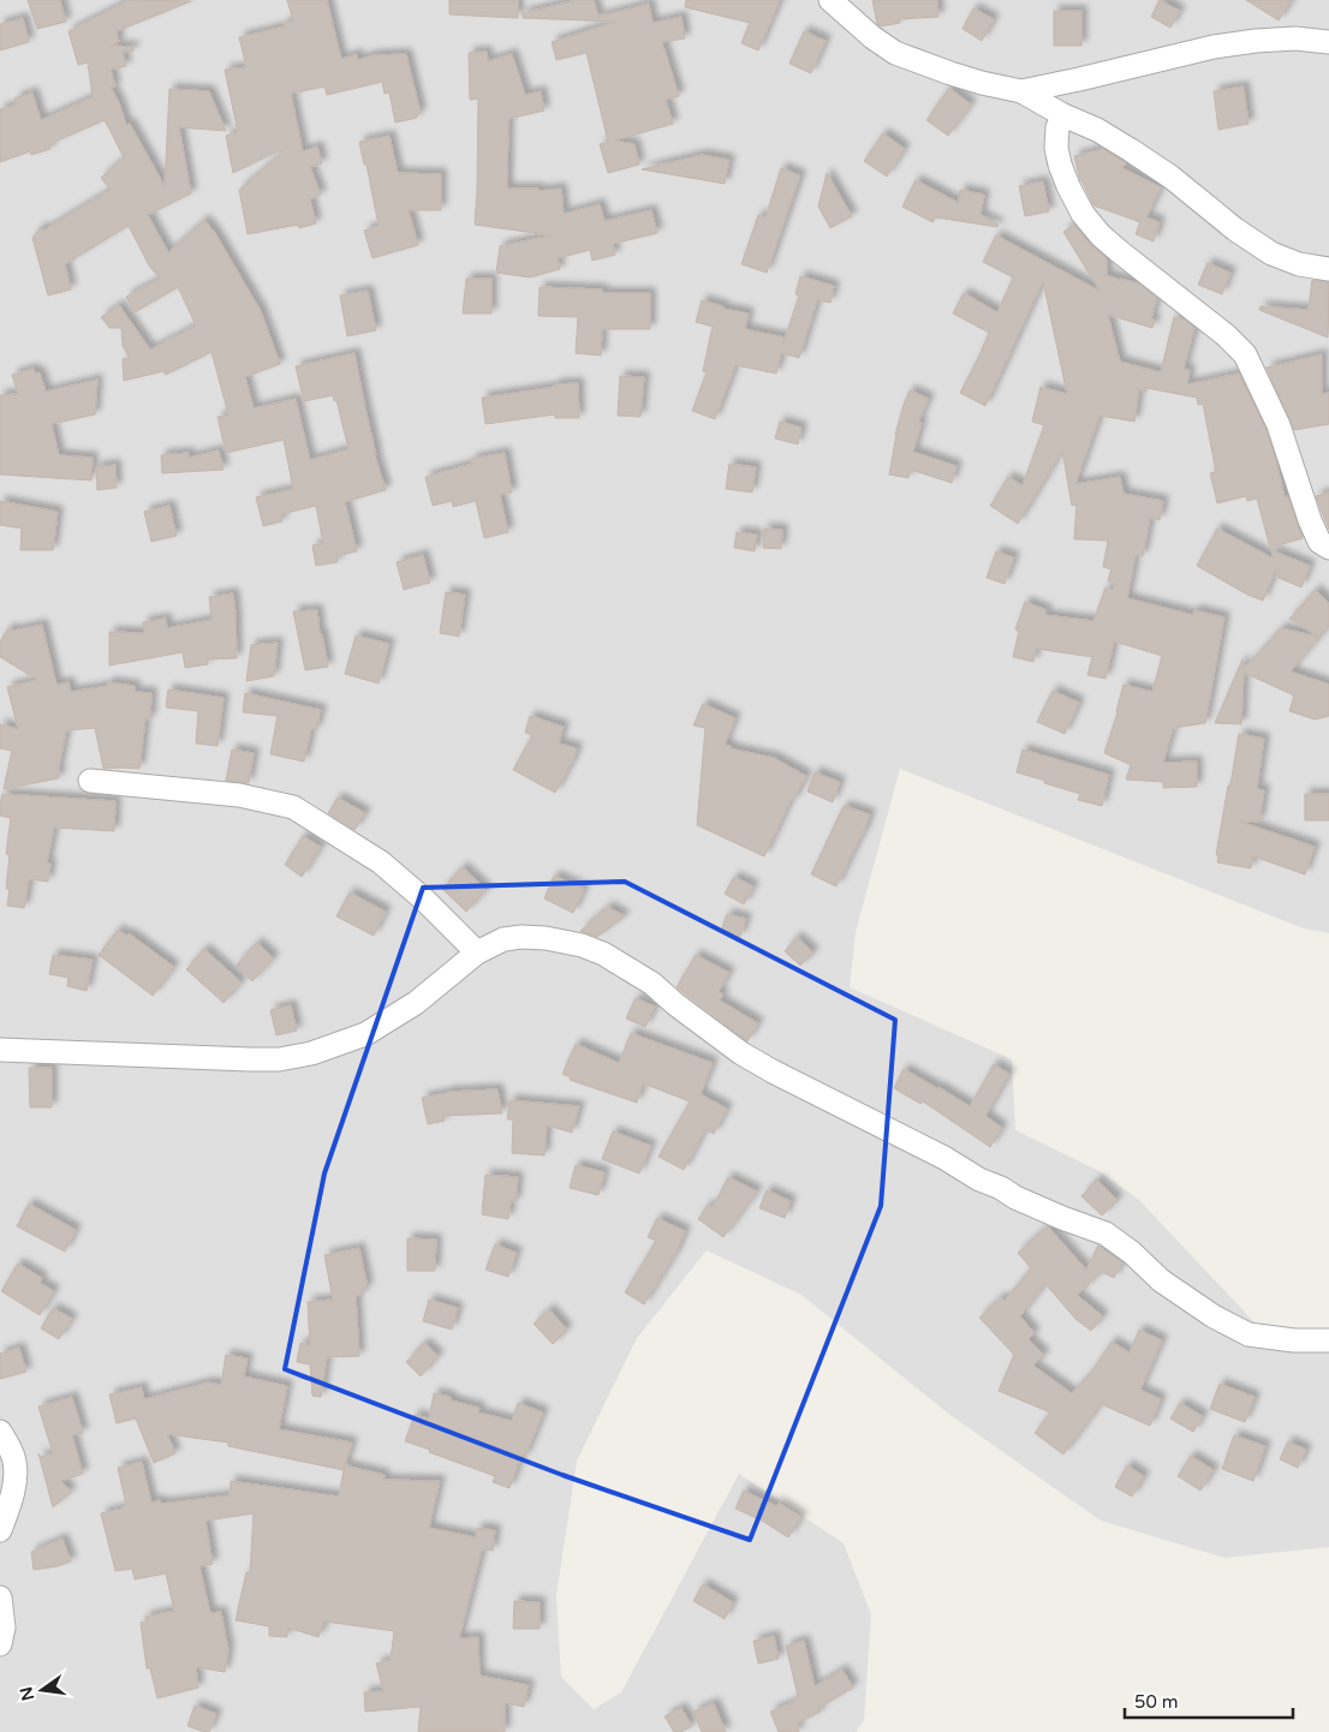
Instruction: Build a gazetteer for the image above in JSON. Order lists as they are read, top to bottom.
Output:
{
  "scale_bar": "50 m",
  "north": "left"
}
